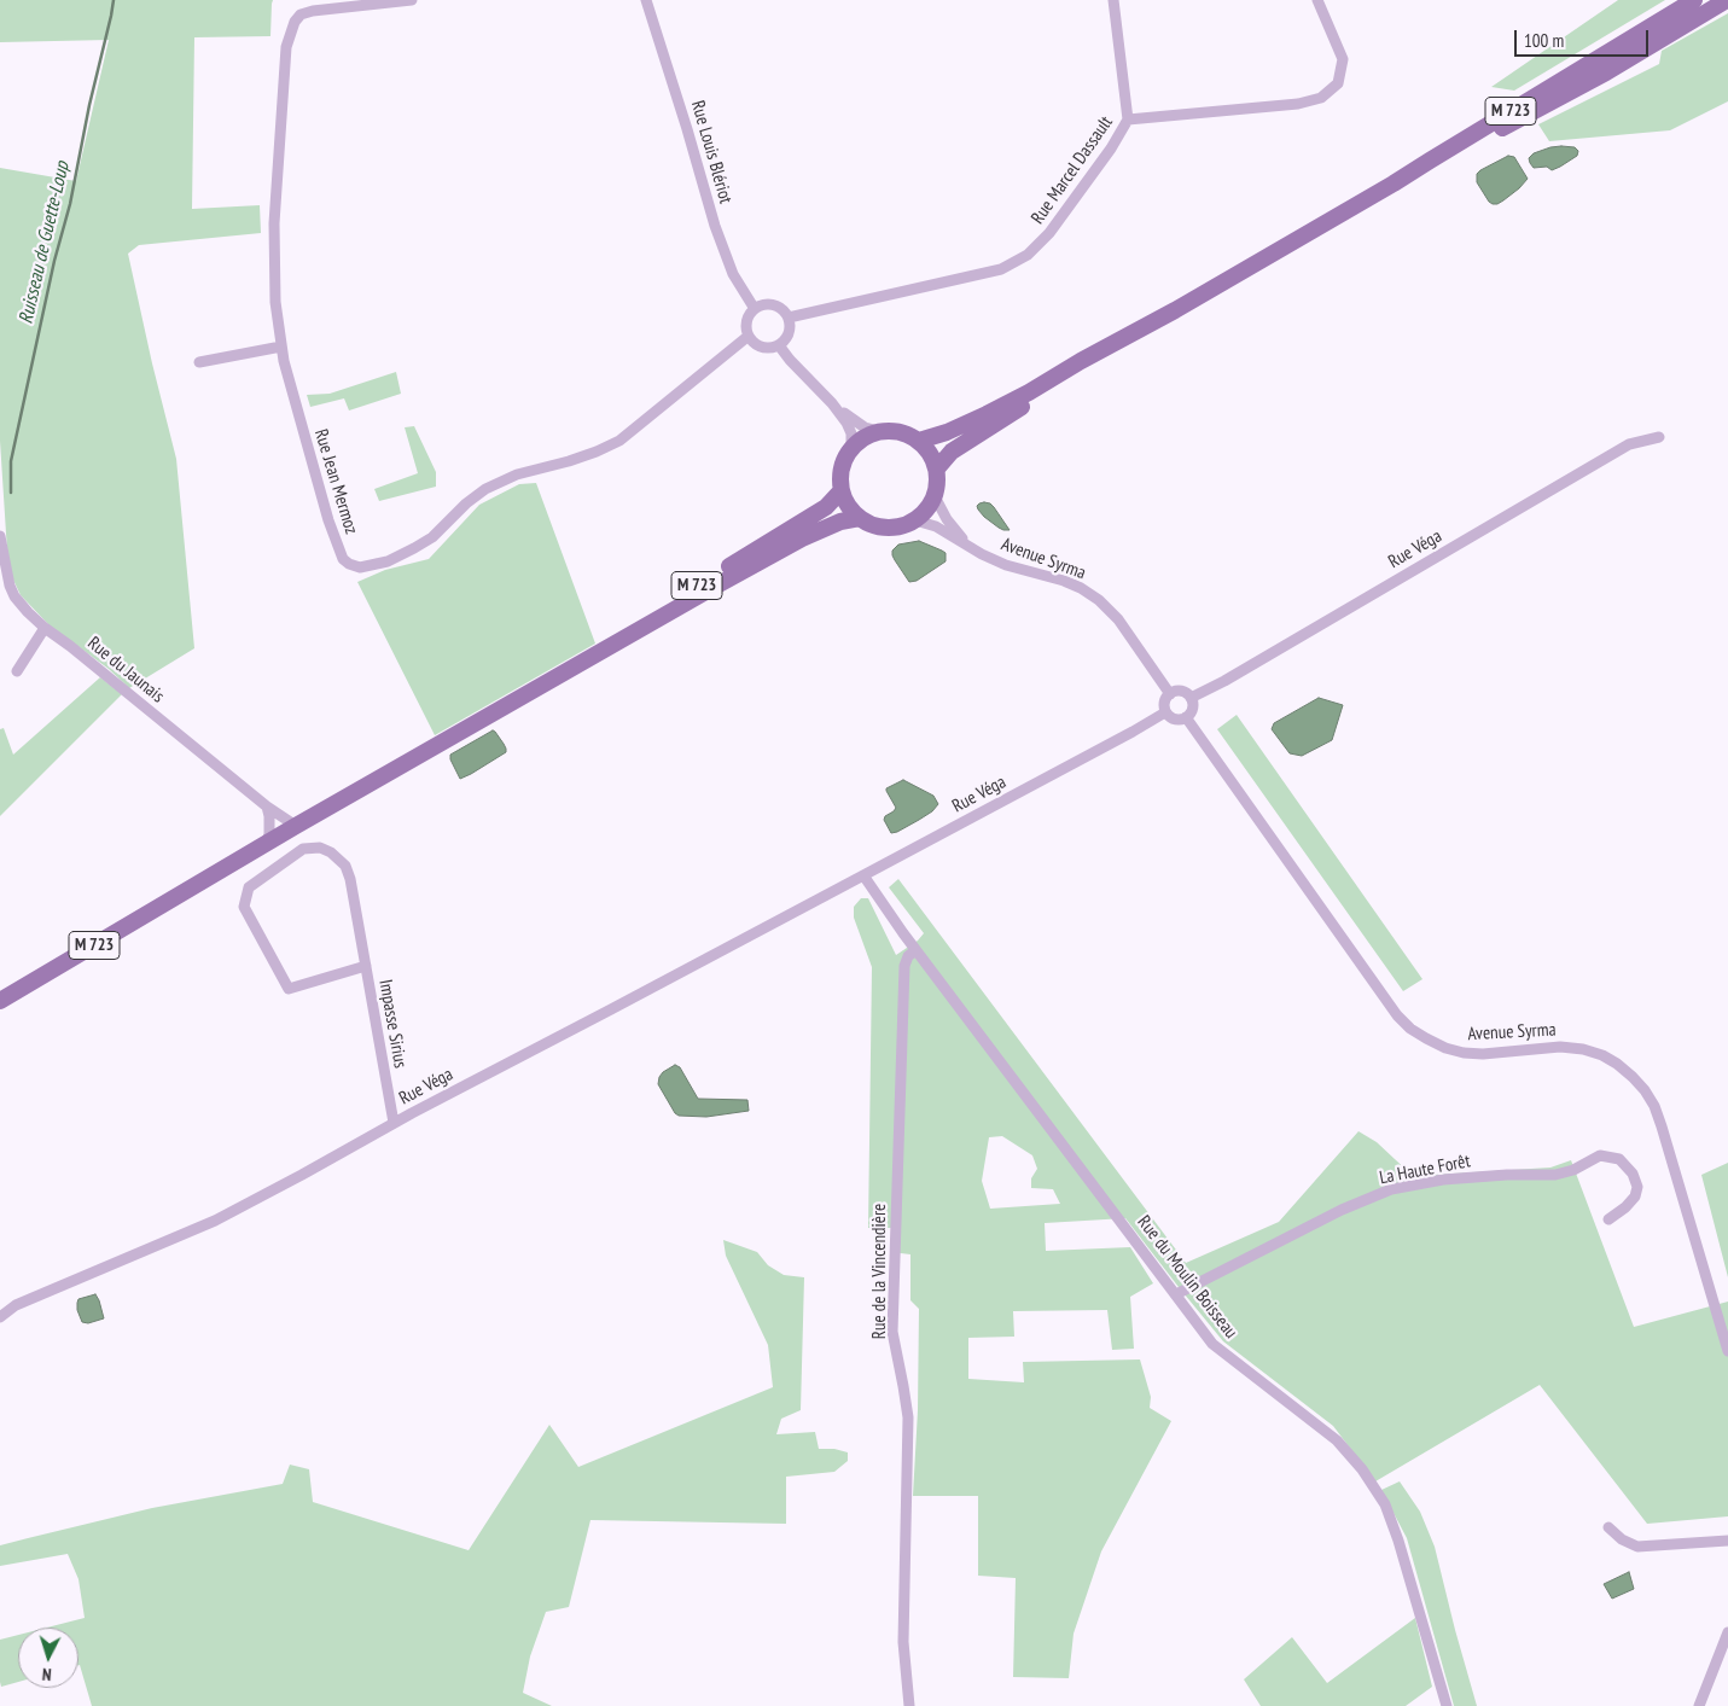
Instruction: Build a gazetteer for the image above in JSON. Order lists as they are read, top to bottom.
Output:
{
  "streets": {
    "main road": ["M 723"],
    "street": [
      "Rue Louis Blériot",
      "Rue Marcel Dassault",
      "Rue Jean Mermoz",
      "Rue Véga",
      "Avenue Syrma",
      "Rue du Jaunais",
      "Impasse Sirius",
      "La Haute Forêt",
      "Rue de la Vincendière",
      "Rue du Moulin Boisseau"
    ]
  },
  "crossings": [
    ["M 723", "Avenue Syrma"],
    ["M 723", "Rue du Jaunais"],
    ["Rue Louis Blériot", "Rue Marcel Dassault"],
    ["Rue Louis Blériot", "Rue Jean Mermoz"],
    ["Rue Marcel Dassault", "Rue Jean Mermoz"],
    ["Rue Véga", "Avenue Syrma"],
    ["Rue Véga", "Impasse Sirius"],
    ["Rue Véga", "Rue du Moulin Boisseau"],
    ["La Haute Forêt", "Rue du Moulin Boisseau"],
    ["Rue de la Vincendière", "Rue du Moulin Boisseau"]
  ],
  "water": ["Ruisseau de Guette-Loup"],
  "scale_bar": "100 m",
  "north": "bottom"
}
